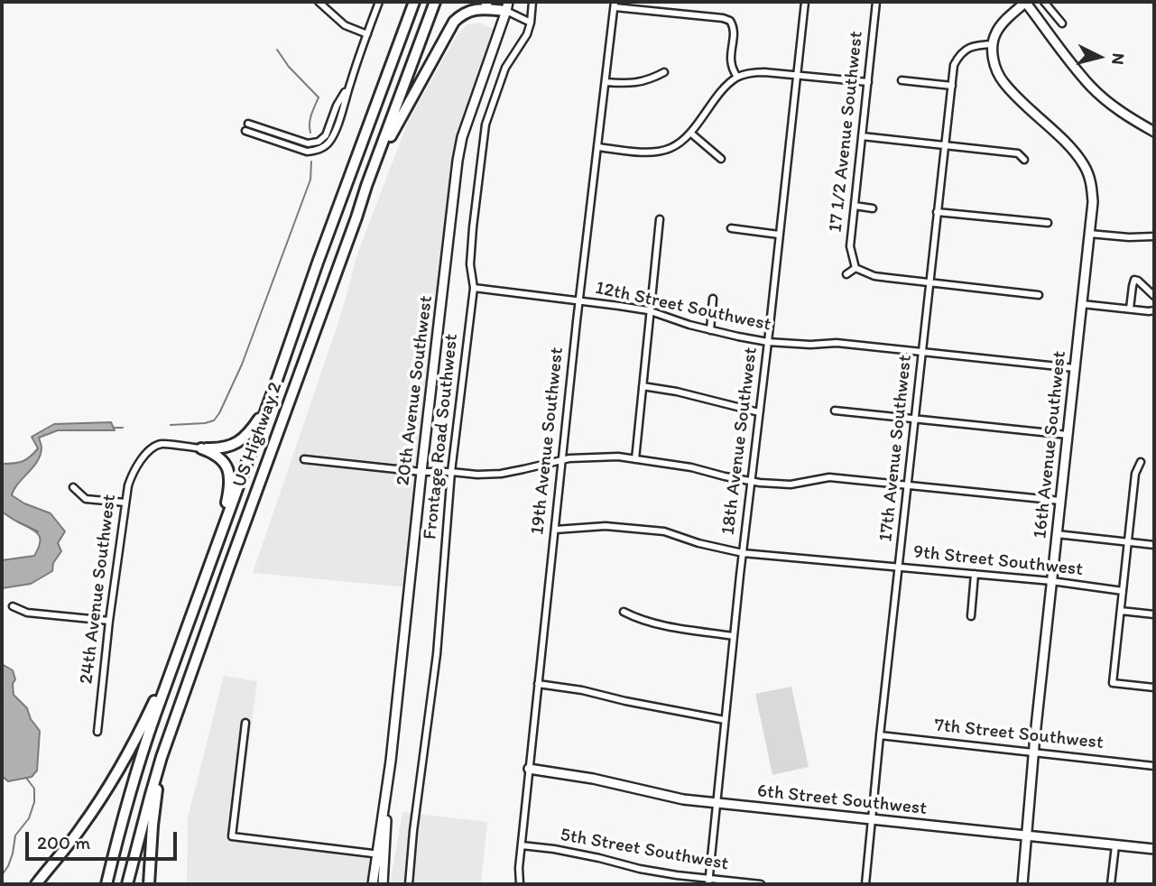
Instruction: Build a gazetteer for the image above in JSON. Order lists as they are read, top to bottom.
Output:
{
  "streets": {
    "highway": ["US Highway 2"],
    "street": [
      "17 1/2 Avenue Southwest",
      "12th Street Southwest",
      "20th Avenue Southwest",
      "Frontage Road Southwest",
      "19th Avenue Southwest",
      "18th Avenue Southwest",
      "16th Avenue Southwest",
      "17th Avenue Southwest",
      "9th Street Southwest",
      "24th Avenue Southwest",
      "7th Street Southwest",
      "6th Street Southwest",
      "5th Street Southwest"
    ]
  },
  "crossings": [
    ["12th Street Southwest", "Frontage Road Southwest"],
    ["12th Street Southwest", "19th Avenue Southwest"],
    ["12th Street Southwest", "18th Avenue Southwest"],
    ["12th Street Southwest", "16th Avenue Southwest"],
    ["12th Street Southwest", "17th Avenue Southwest"],
    ["19th Avenue Southwest", "9th Street Southwest"],
    ["19th Avenue Southwest", "6th Street Southwest"],
    ["19th Avenue Southwest", "5th Street Southwest"],
    ["18th Avenue Southwest", "9th Street Southwest"],
    ["18th Avenue Southwest", "6th Street Southwest"],
    ["18th Avenue Southwest", "5th Street Southwest"],
    ["16th Avenue Southwest", "17th Avenue Southwest"],
    ["16th Avenue Southwest", "9th Street Southwest"],
    ["16th Avenue Southwest", "7th Street Southwest"],
    ["16th Avenue Southwest", "6th Street Southwest"],
    ["17th Avenue Southwest", "9th Street Southwest"],
    ["17th Avenue Southwest", "7th Street Southwest"],
    ["17th Avenue Southwest", "6th Street Southwest"]
  ],
  "scale_bar": "200 m",
  "north": "right"
}
